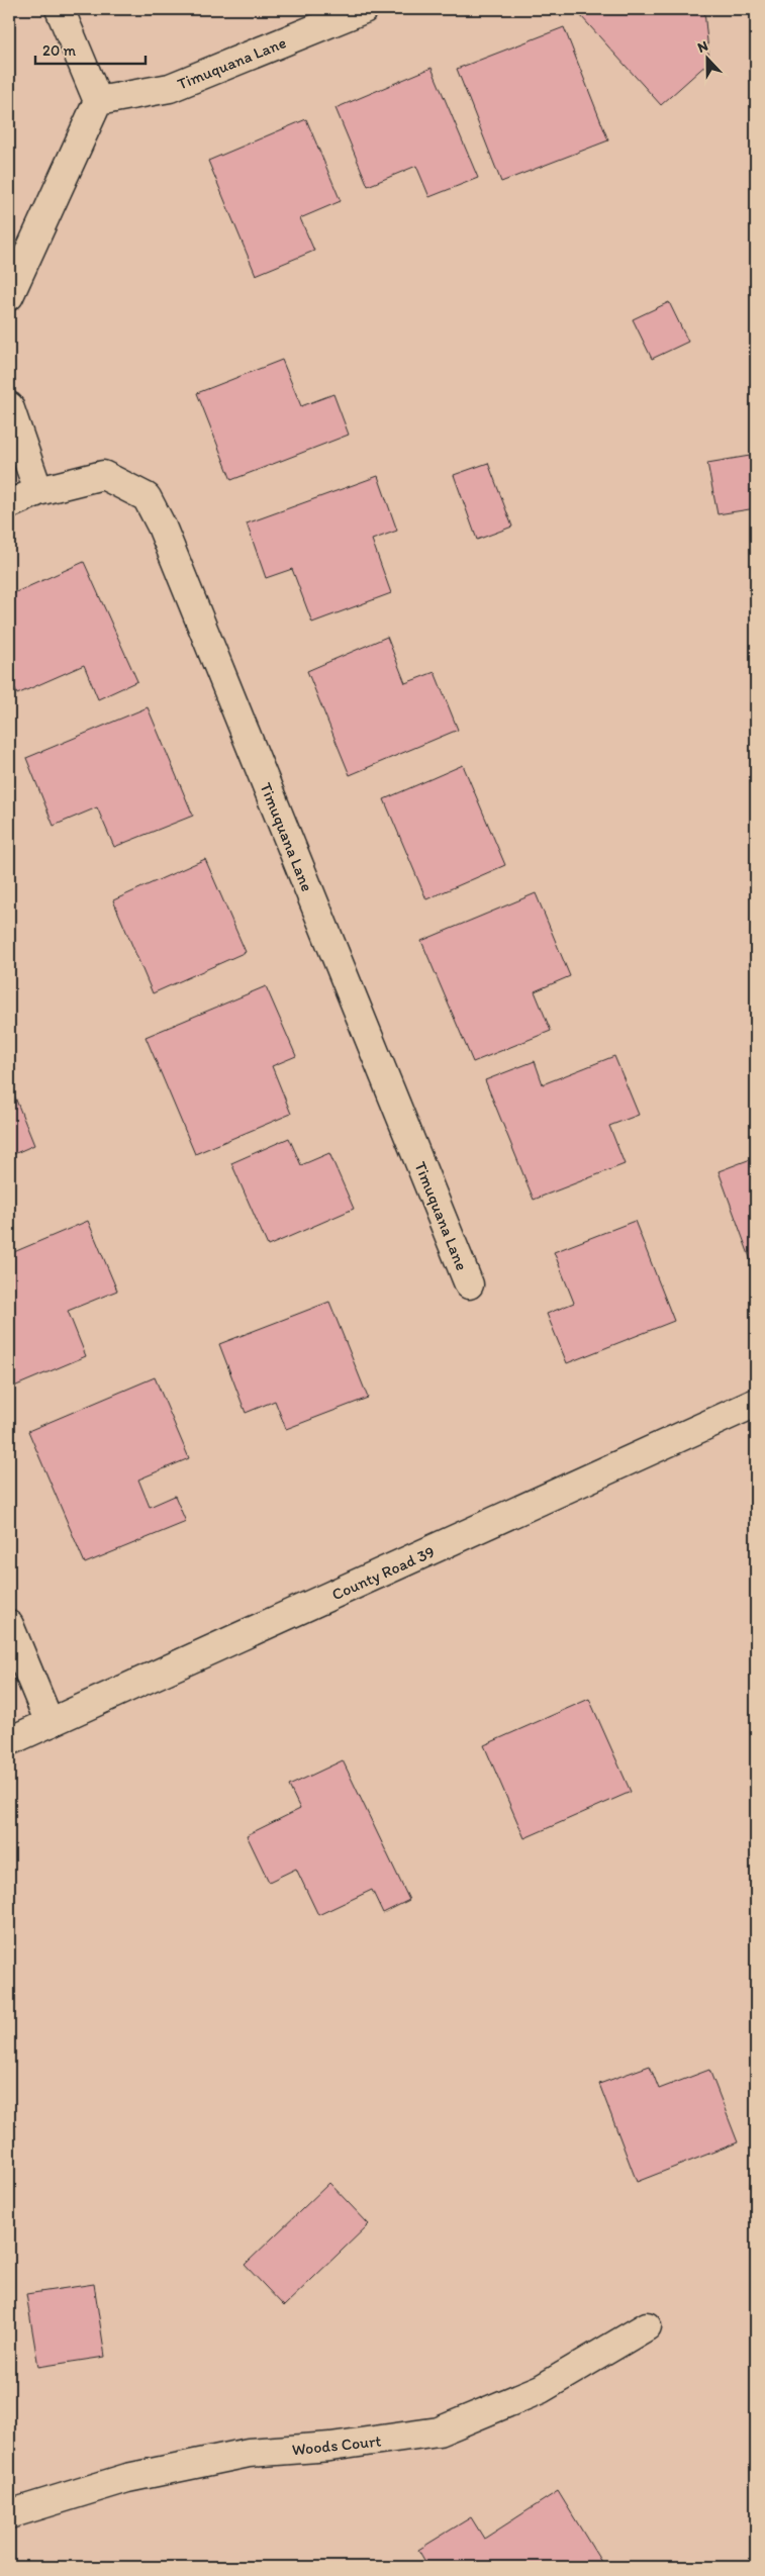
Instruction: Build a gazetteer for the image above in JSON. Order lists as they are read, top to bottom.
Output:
{
  "streets": {
    "street": ["Timuquana Lane", "County Road 39", "Woods Court"]
  },
  "scale_bar": "20 m",
  "north": "top"
}
